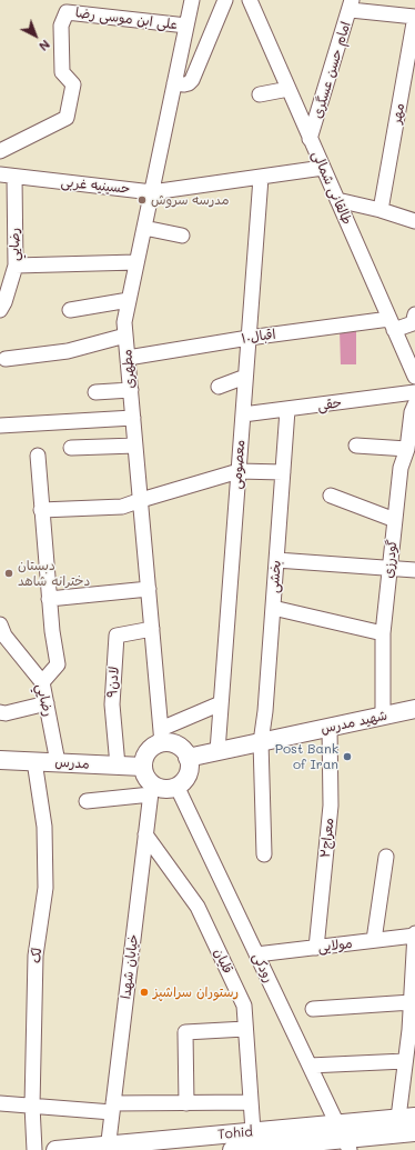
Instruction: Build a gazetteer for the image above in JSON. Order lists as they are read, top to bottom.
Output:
{
  "streets": {
    "main road": ["شهید مدرس", "مدرس", "Tohid"],
    "street": [
      "علی ابن موسی رضا",
      "امام حسن عسگری",
      "مهر",
      "حسینیه غربی",
      "طالقانی شمالی",
      "رضایي",
      "اقبال۱۰",
      "مطهری",
      "حقی",
      "معصومی",
      "گودرزی",
      "بخشی",
      "لادن۹",
      "معراج۲",
      "مولایی",
      "لک",
      "قلیان",
      "خیابان شهدا",
      "رودکی"
    ]
  },
  "crossings": [
    ["علی ابن موسی رضا", "مطهری"],
    ["امام حسن عسگری", "طالقانی شمالی"],
    ["حسینیه غربی", "طالقانی شمالی"],
    ["حسینیه غربی", "رضایي"],
    ["حسینیه غربی", "مطهری"],
    ["حسینیه غربی", "معصومی"],
    ["طالقانی شمالی", "اقبال۱۰"],
    ["رضایي", "مدرس"],
    ["اقبال۱۰", "مطهری"],
    ["اقبال۱۰", "معصومی"],
    ["مطهری", "لادن۹"],
    ["مطهری", "شهید مدرس"],
    ["مطهری", "مدرس"],
    ["مطهری", "خیابان شهدا"],
    ["مطهری", "رودکی"],
    ["حقی", "معصومی"],
    ["حقی", "بخشی"],
    ["معصومی", "شهید مدرس"],
    ["گودرزی", "شهید مدرس"],
    ["بخشی", "شهید مدرس"],
    ["لادن۹", "مدرس"],
    ["شهید مدرس", "مدرس"],
    ["شهید مدرس", "معراج۲"],
    ["شهید مدرس", "خیابان شهدا"],
    ["شهید مدرس", "رودکی"],
    ["مدرس", "لک"],
    ["مدرس", "خیابان شهدا"],
    ["مدرس", "رودکی"],
    ["معراج۲", "مولایی"],
    ["مولایی", "رودکی"],
    ["قلیان", "خیابان شهدا"],
    ["قلیان", "Tohid"],
    ["خیابان شهدا", "رودکی"],
    ["خیابان شهدا", "Tohid"],
    ["رودکی", "Tohid"]
  ],
  "places": [
    "مدرسه سروش",
    "دبستان دخترانه شاهد",
    "Post Bank of Iran",
    "رستوران سراشپز"
  ],
  "north": "bottom right"
}
